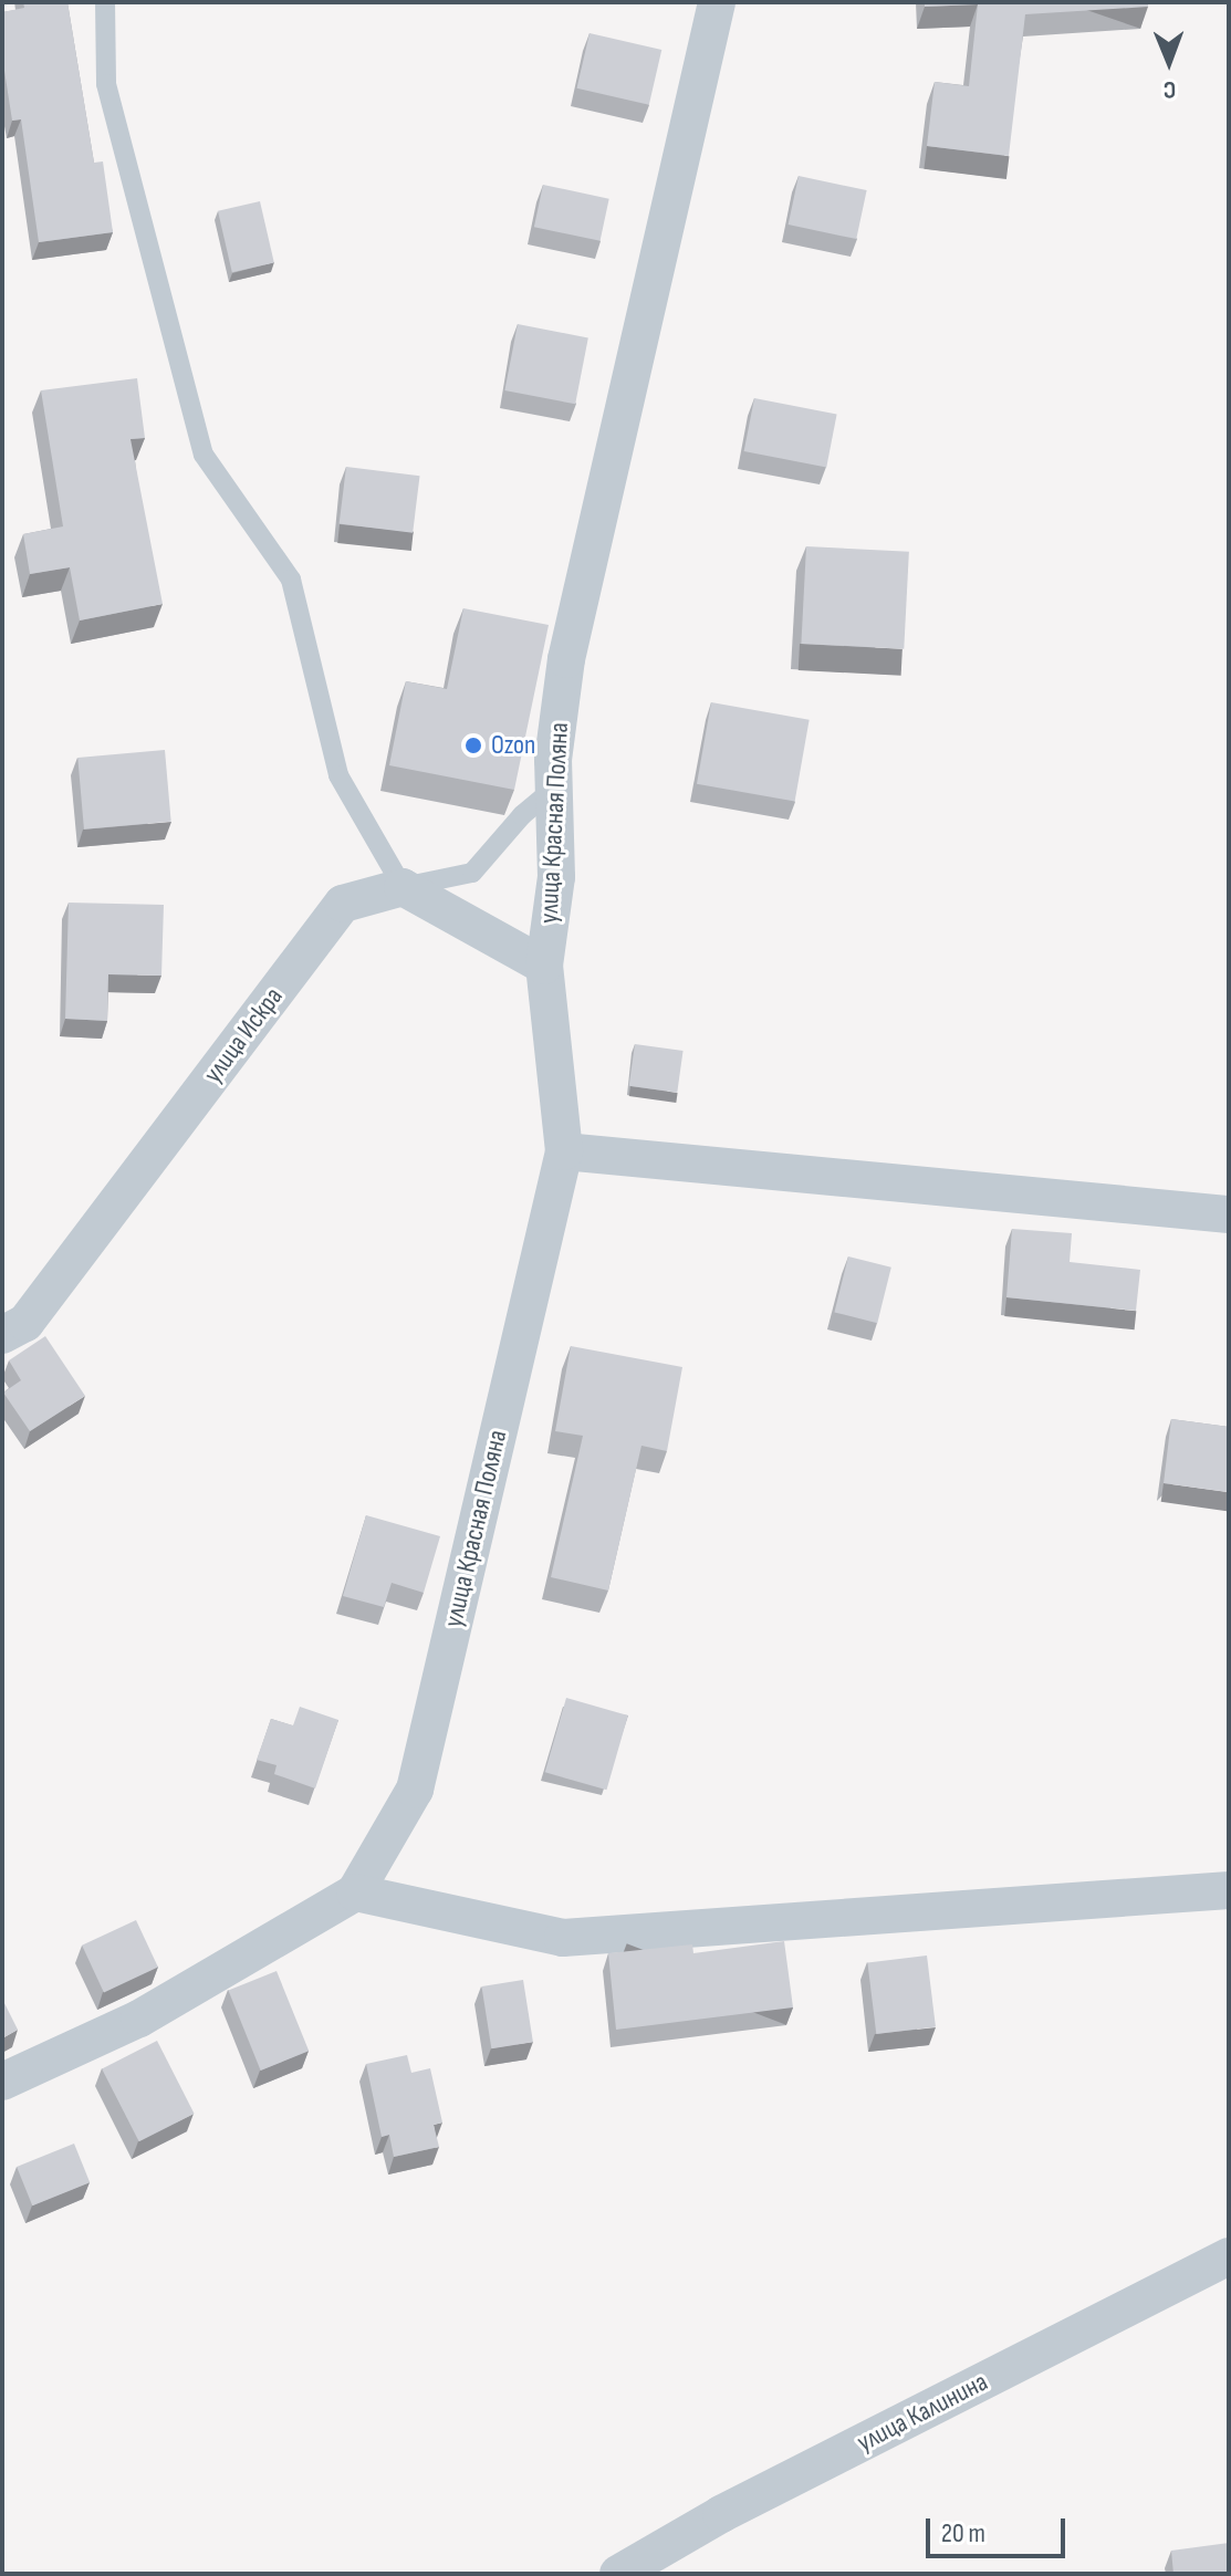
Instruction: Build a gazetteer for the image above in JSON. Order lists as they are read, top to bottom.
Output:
{
  "streets": {
    "street": ["улица Красная Поляна", "улица Искра", "улица Калинина"]
  },
  "places": ["Ozon"],
  "scale_bar": "20 m",
  "north": "bottom"
}
